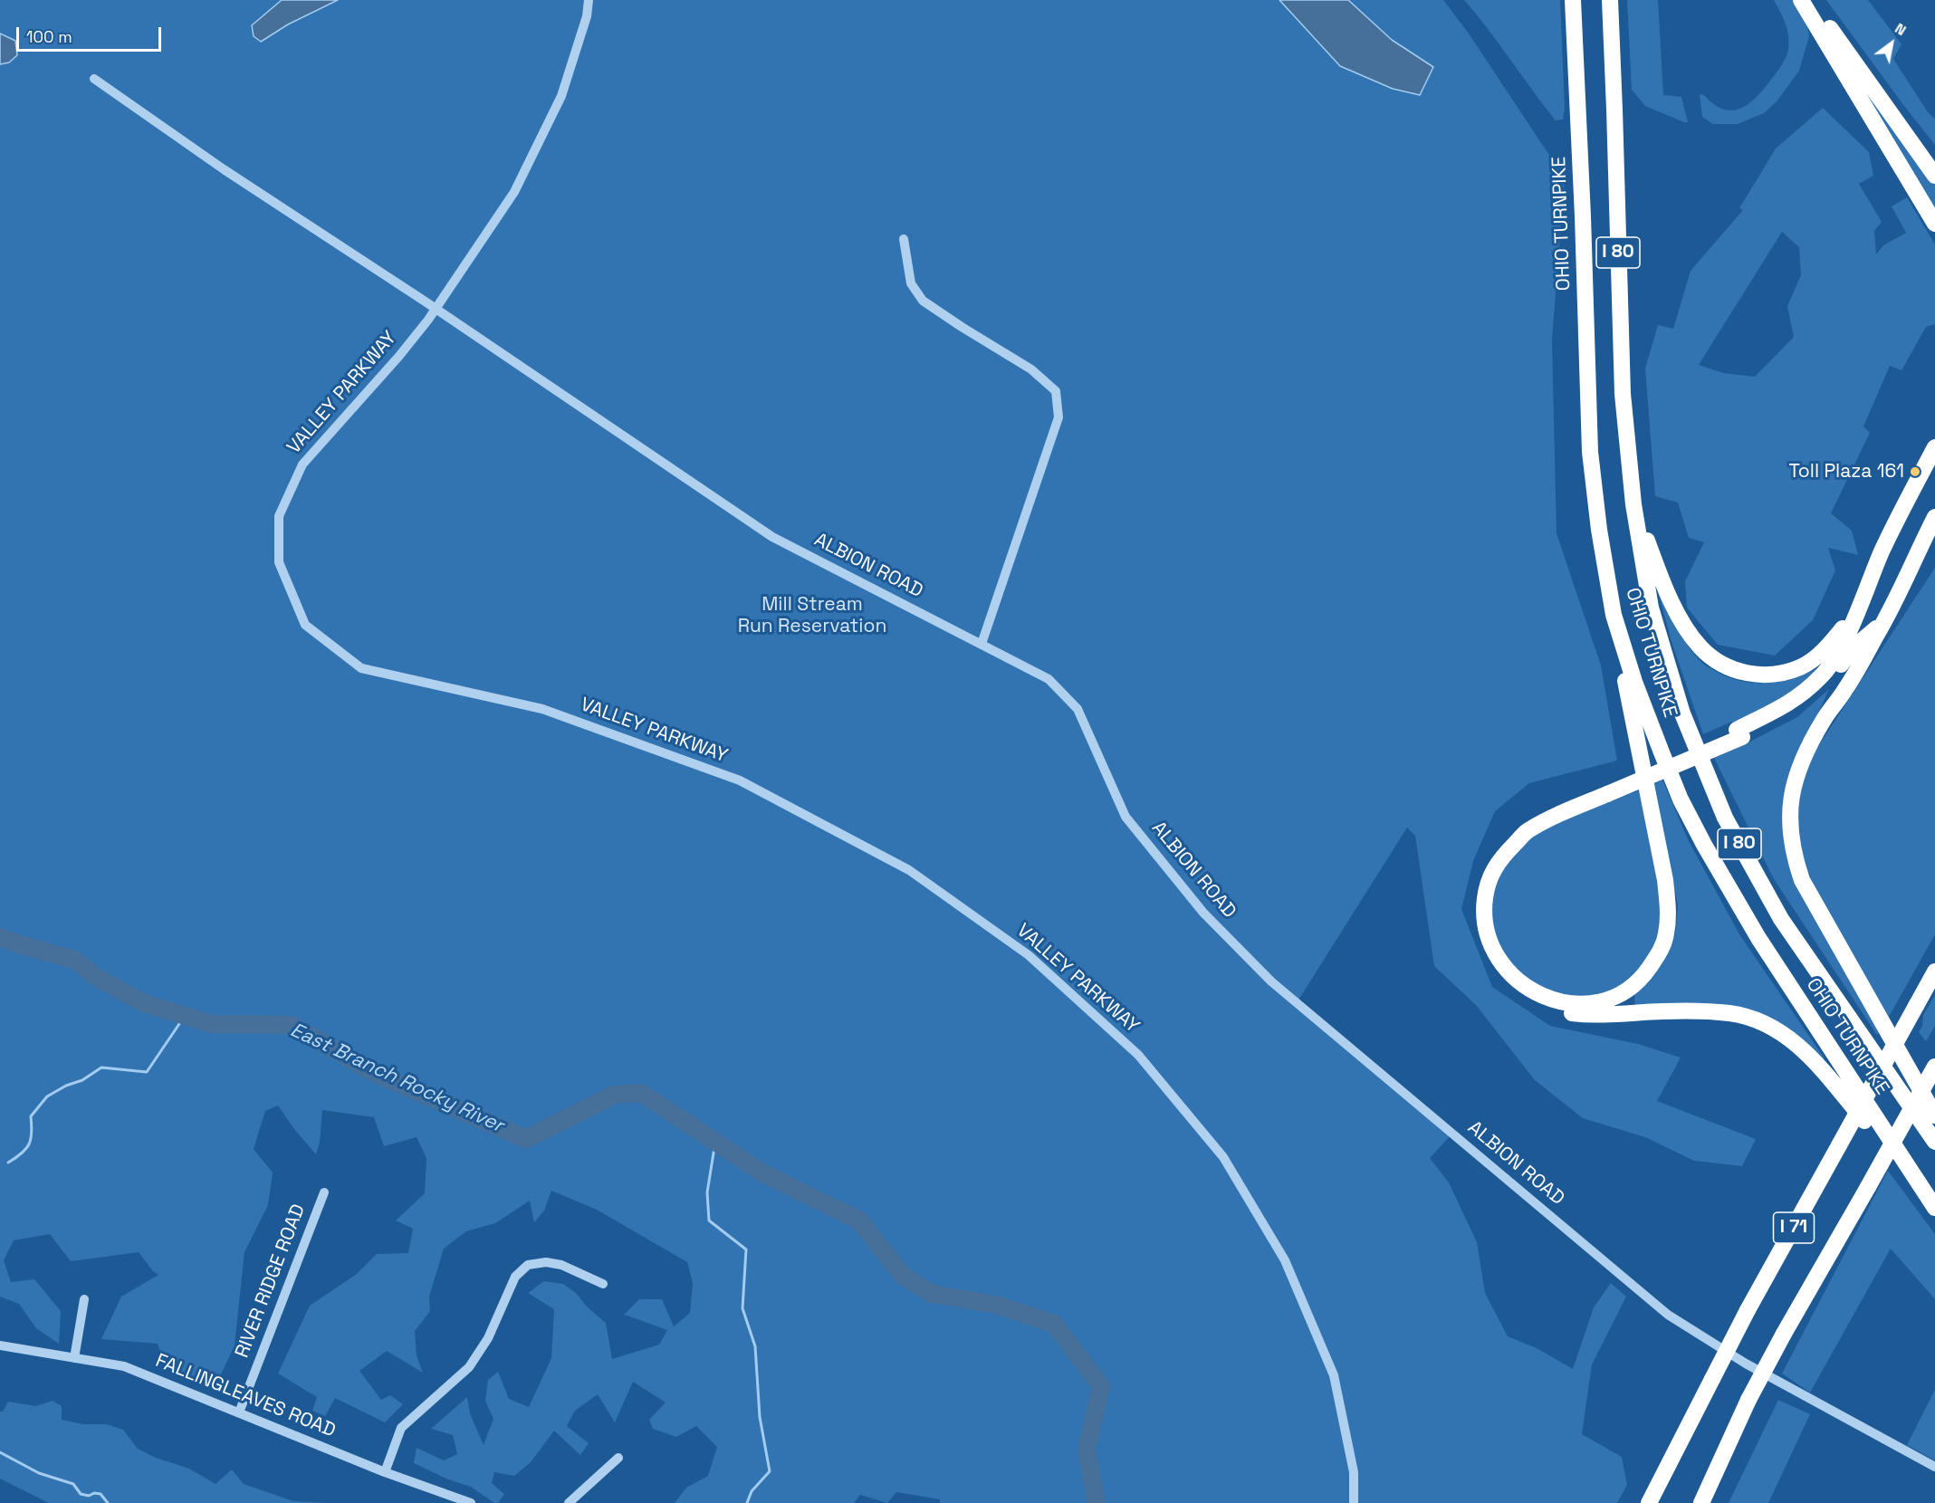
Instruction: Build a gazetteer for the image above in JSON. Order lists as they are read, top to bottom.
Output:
{
  "streets": {
    "highway": ["OHIO TURNPIKE", "I 80", "I 71"],
    "street": [
      "VALLEY PARKWAY",
      "ALBION ROAD",
      "RIVER RIDGE ROAD",
      "FALLINGLEAVES ROAD"
    ]
  },
  "crossings": [
    ["VALLEY PARKWAY", "ALBION ROAD"],
    ["RIVER RIDGE ROAD", "FALLINGLEAVES ROAD"]
  ],
  "water": ["East Branch Rocky River"],
  "parks": ["Mill Stream Run Reservation"],
  "places": ["Toll Plaza 161"],
  "scale_bar": "100 m",
  "north": "top right"
}
